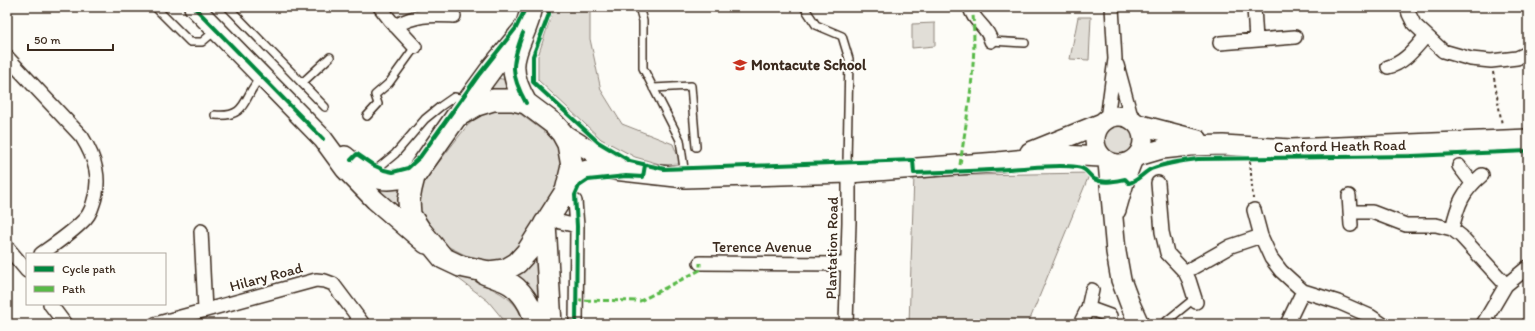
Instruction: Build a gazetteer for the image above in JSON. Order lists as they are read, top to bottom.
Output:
{
  "streets": {
    "main road": ["Canford Heath Road"],
    "street": ["Terence Avenue", "Plantation Road", "Hilary Road"]
  },
  "crossings": [
    ["Terence Avenue", "Plantation Road"]
  ],
  "places": {
    "school or university": ["Montacute School"]
  },
  "legend": ["Cycle path", "Path"],
  "scale_bar": "50 m"
}
